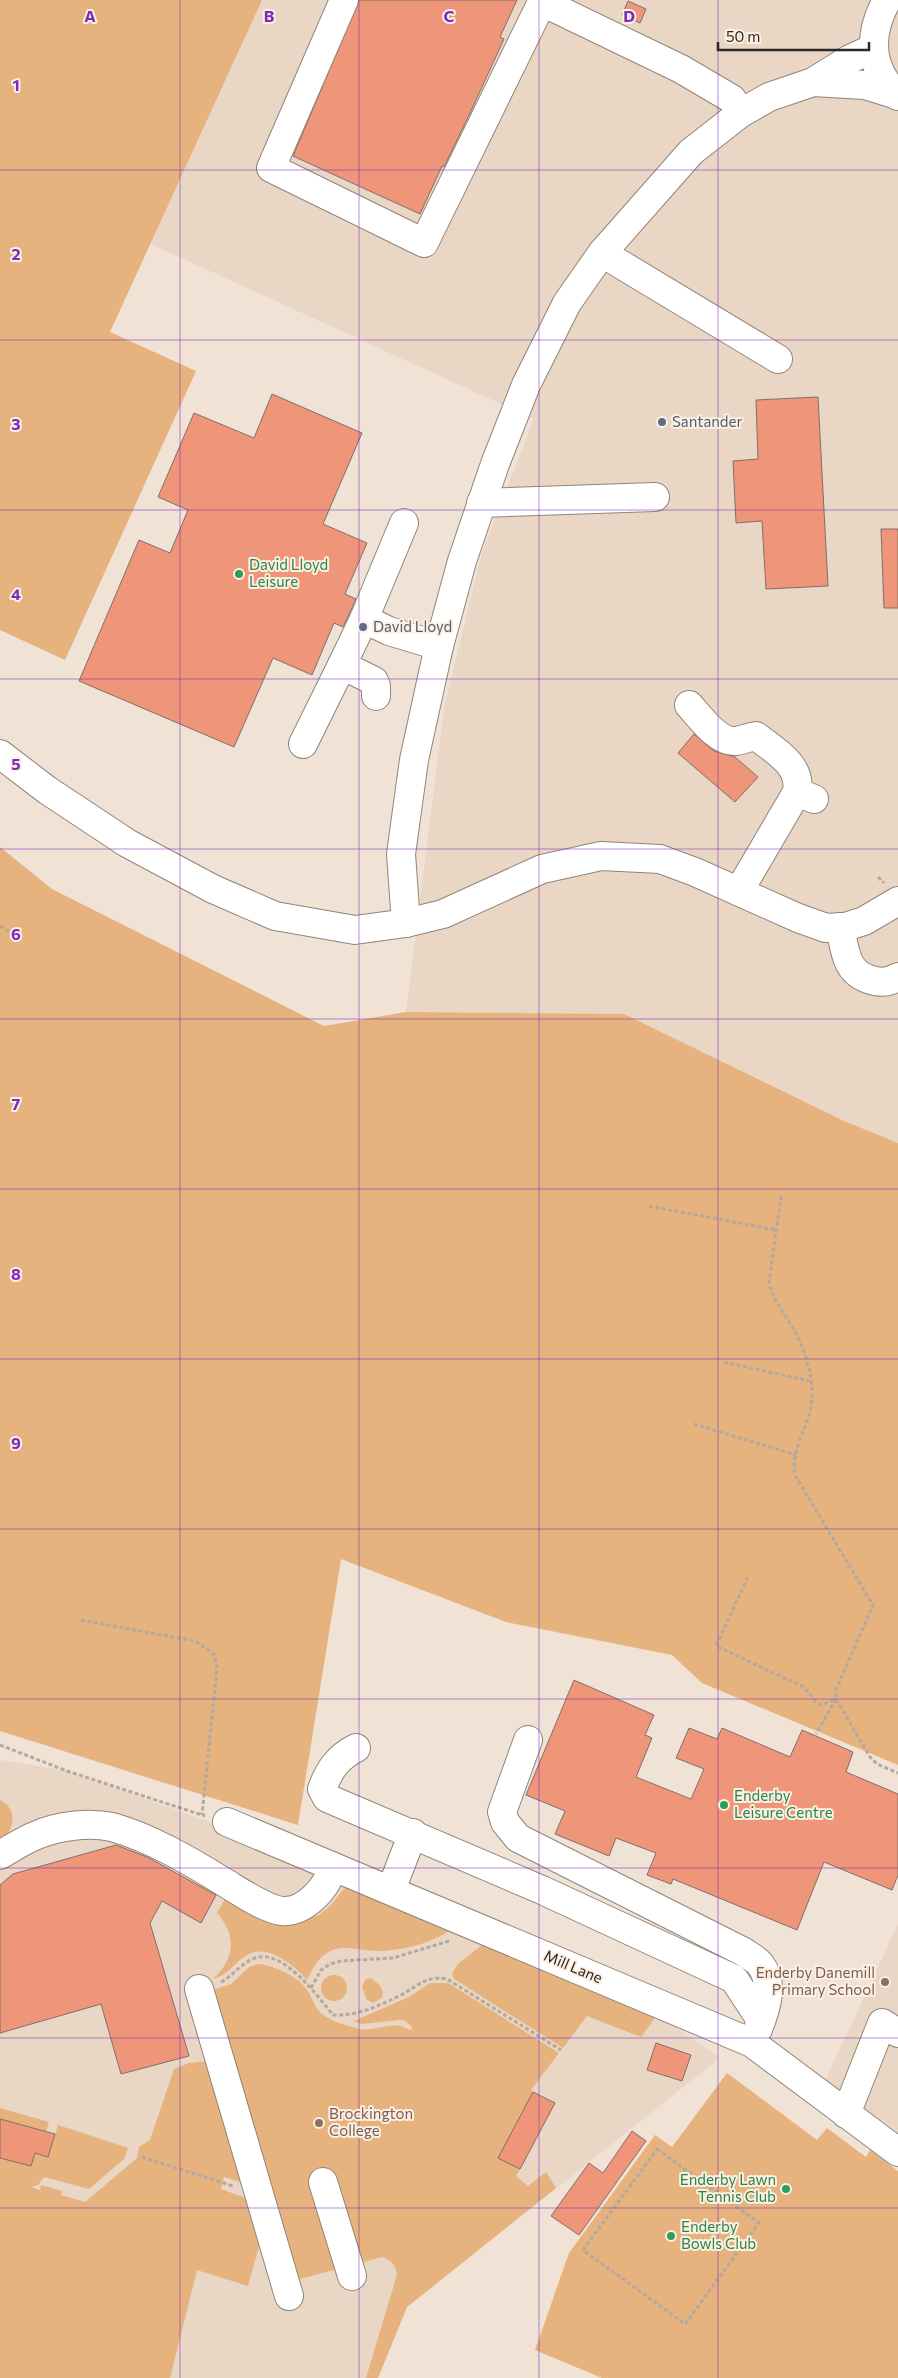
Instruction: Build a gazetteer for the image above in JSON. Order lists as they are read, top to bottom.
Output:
{
  "streets": {
    "street": ["Mill Lane"]
  },
  "places": [
    "Santander",
    "David Lloyd Leisure",
    "David Lloyd",
    "Enderby Leisure Centre",
    "Enderby Danemill Primary School",
    "Brockington College",
    "Enderby Lawn Tennis Club",
    "Enderby Bowls Club"
  ],
  "scale_bar": "50 m",
  "grid": {
    "columns": [
      "A",
      "B",
      "C",
      "D"
    ],
    "rows": [
      "1",
      "2",
      "3",
      "4",
      "5",
      "6",
      "7",
      "8",
      "9"
    ]
  }
}
